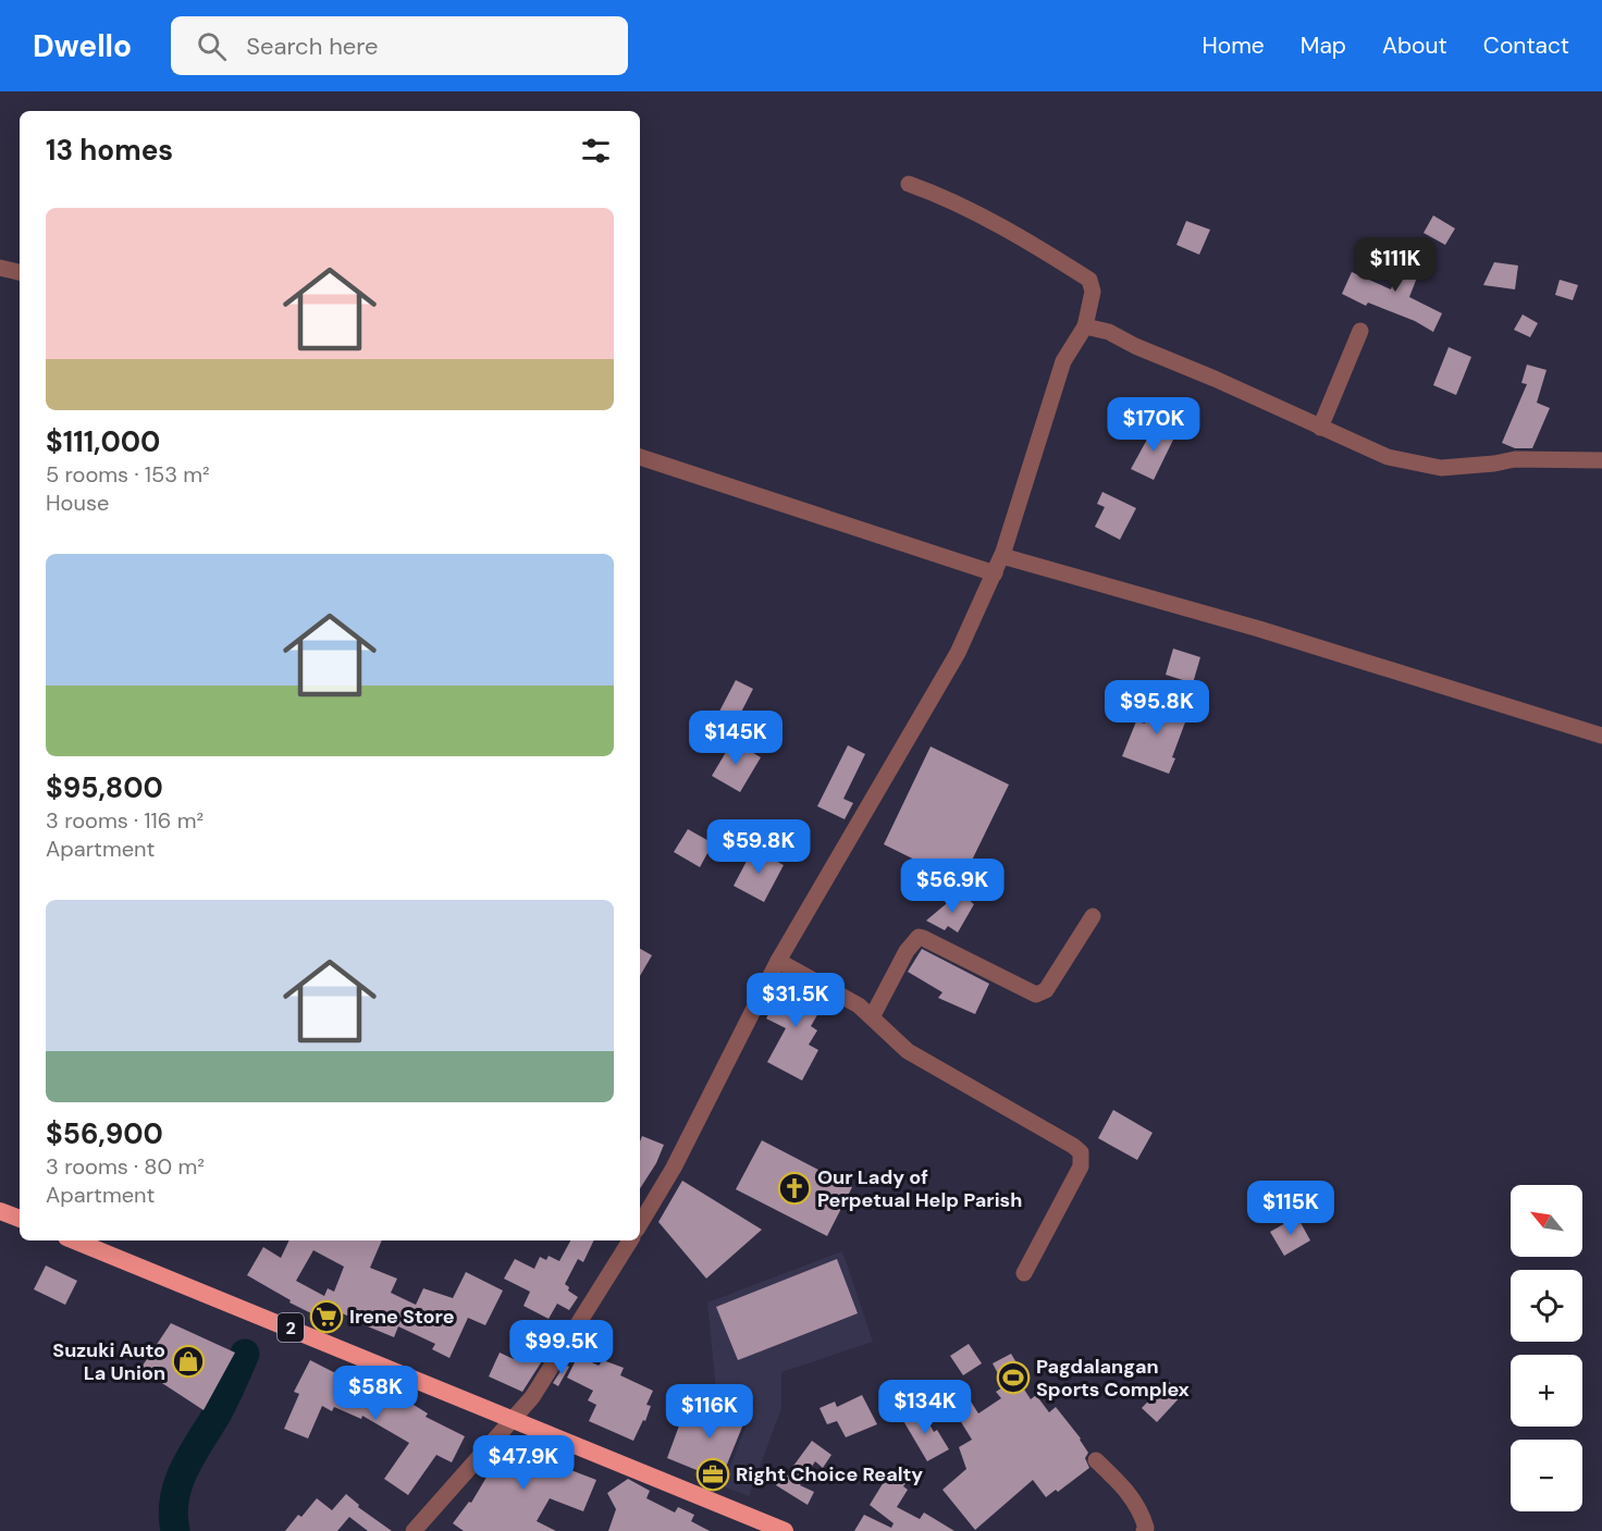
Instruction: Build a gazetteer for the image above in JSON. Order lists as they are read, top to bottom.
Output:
{
  "streets": {
    "highway": ["2"]
  },
  "places": {
    "church": ["Our Lady of Perpetual Help Parish"],
    "supermarket": ["Irene Store"],
    "shop": ["Suzuki Auto La Union"],
    "sports": ["Pagdalangan Sports Complex"],
    "office": ["Right Choice Realty"]
  },
  "north": "top left",
  "page": {
    "header": "Dwello",
    "search": "Search here",
    "nav": [
      "Home",
      "Map",
      "About",
      "Contact"
    ],
    "heading": "13 homes",
    "list": [
      {
        "name": "$111,000",
        "note": "5 rooms · 153 m² · House"
      },
      {
        "name": "$95,800",
        "note": "3 rooms · 116 m² · Apartment"
      },
      {
        "name": "$56,900",
        "note": "3 rooms · 80 m² · Apartment"
      }
    ],
    "price": [
      "$111K",
      "$170K",
      "$95.8K",
      "$145K",
      "$59.8K",
      "$56.9K",
      "$31.5K",
      "$115K",
      "$99.5K",
      "$58K",
      "$134K",
      "$116K",
      "$47.9K"
    ],
    "map_buttons": ["+", "−"]
  }
}
